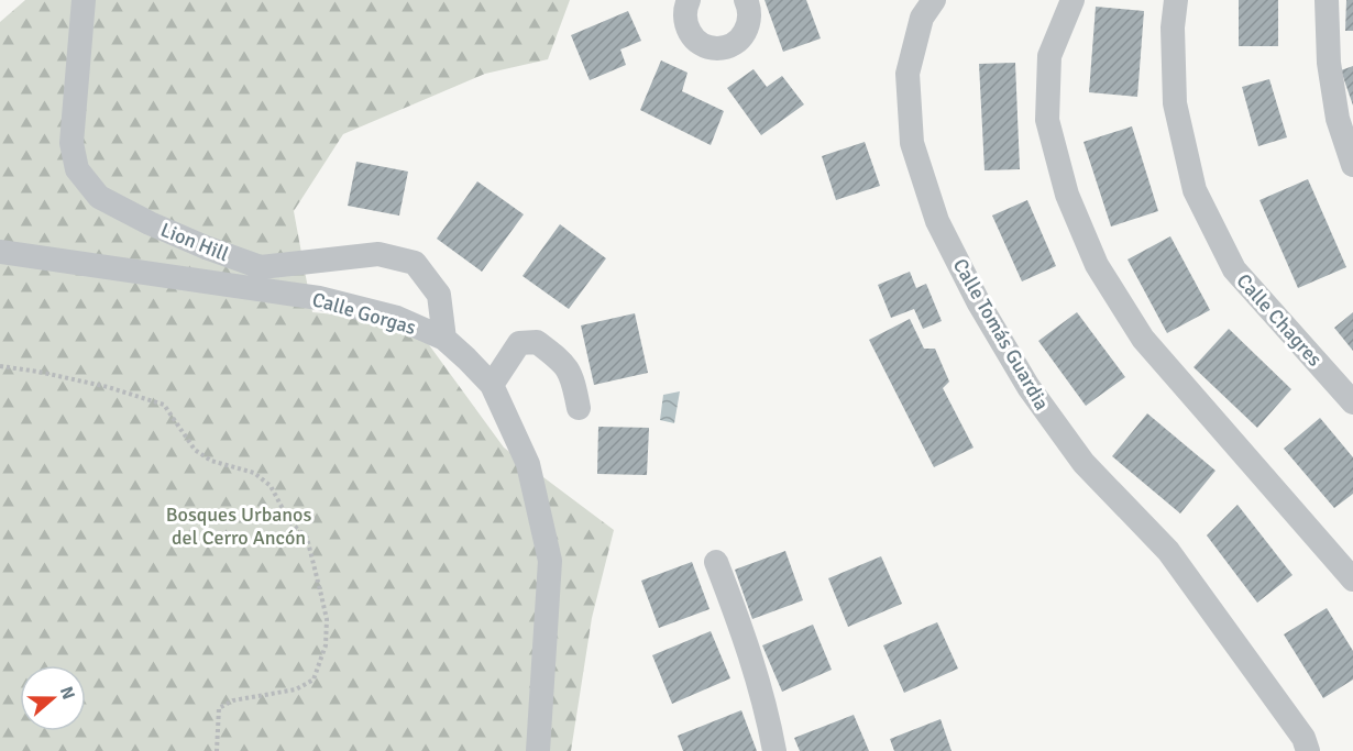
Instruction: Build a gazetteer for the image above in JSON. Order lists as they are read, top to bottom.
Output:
{
  "streets": {
    "street": [
      "Lion Hill",
      "Calle Gorgas",
      "Calle Chagres",
      "Calle Tomás Guardia"
    ]
  },
  "crossings": [
    ["Lion Hill", "Calle Gorgas"]
  ],
  "parks": ["Bosques Urbanos del Cerro Ancón"],
  "north": "right"
}
